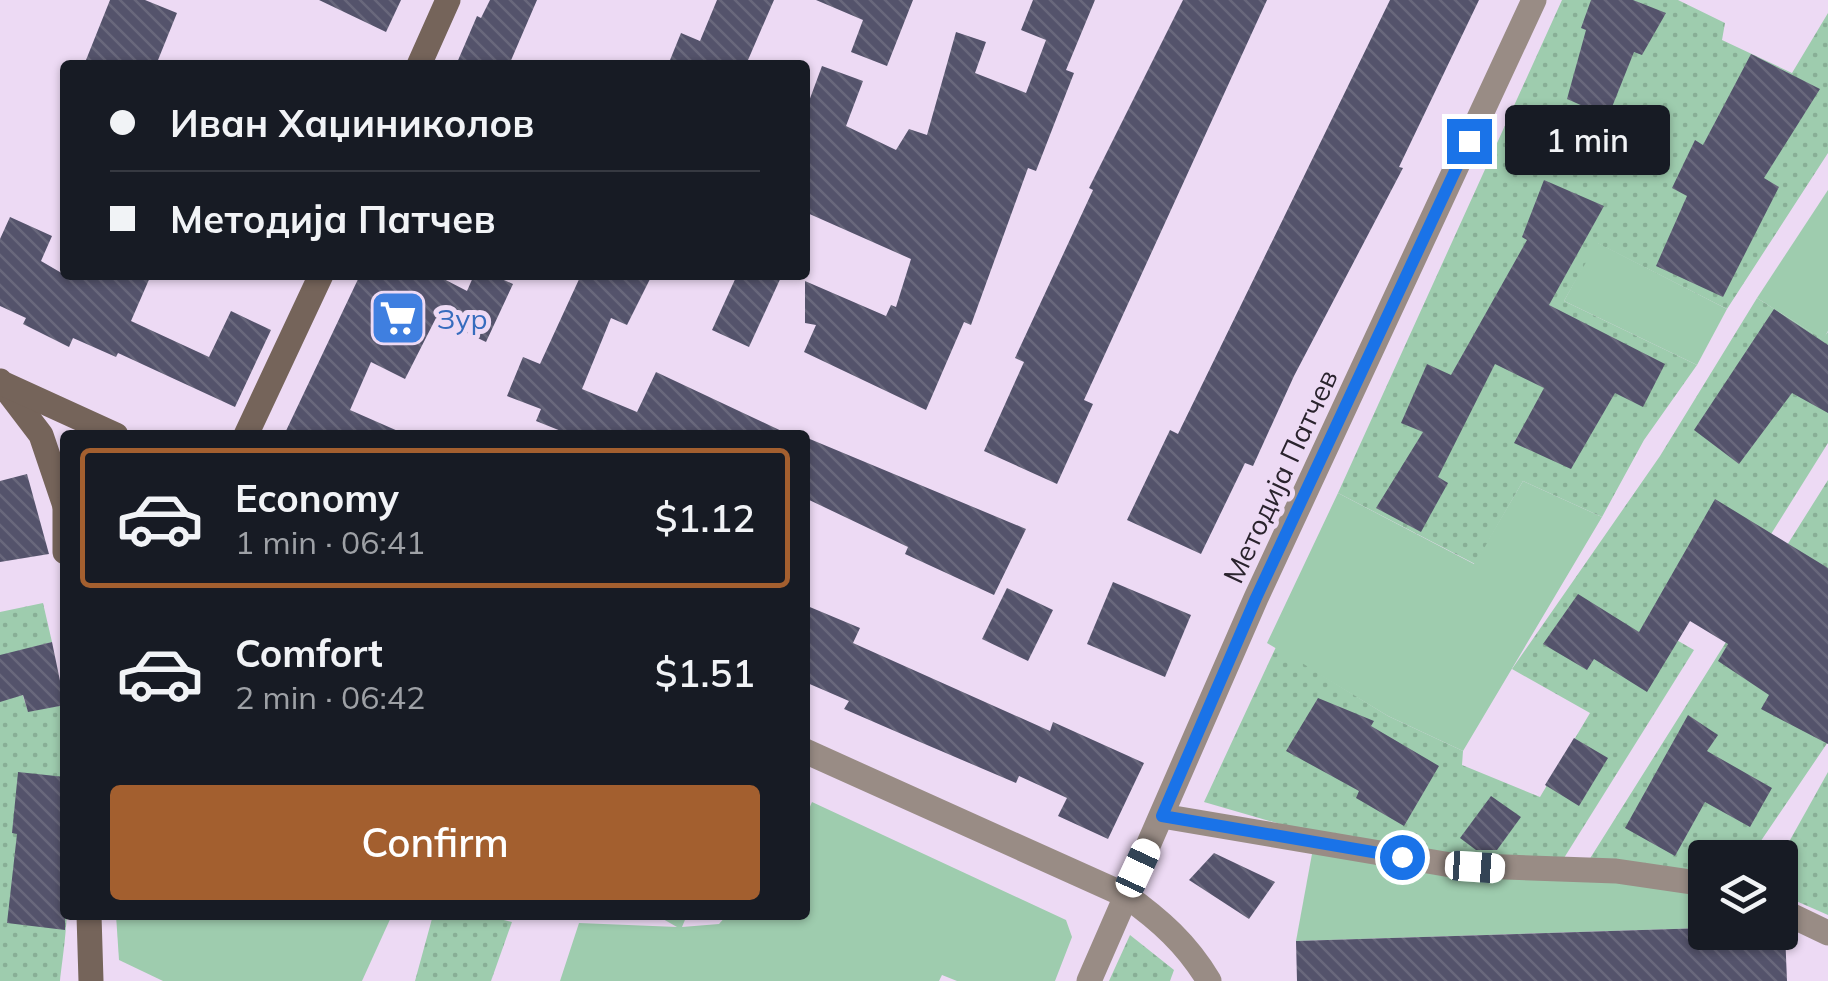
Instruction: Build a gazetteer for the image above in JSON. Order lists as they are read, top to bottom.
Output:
{
  "streets": {
    "street": ["Методија Патчев"]
  },
  "places": {
    "supermarket": ["Зур"]
  },
  "page": {
    "banner": ["Иван Хаџиниколов", "Методија Патчев"],
    "bubble": "1 min",
    "list": [
      {
        "name": "Economy",
        "note": "1 min · 06:41",
        "value": "$1.12"
      },
      {
        "name": "Comfort",
        "note": "2 min · 06:42",
        "value": "$1.51"
      }
    ],
    "buttons": "Confirm"
  }
}
